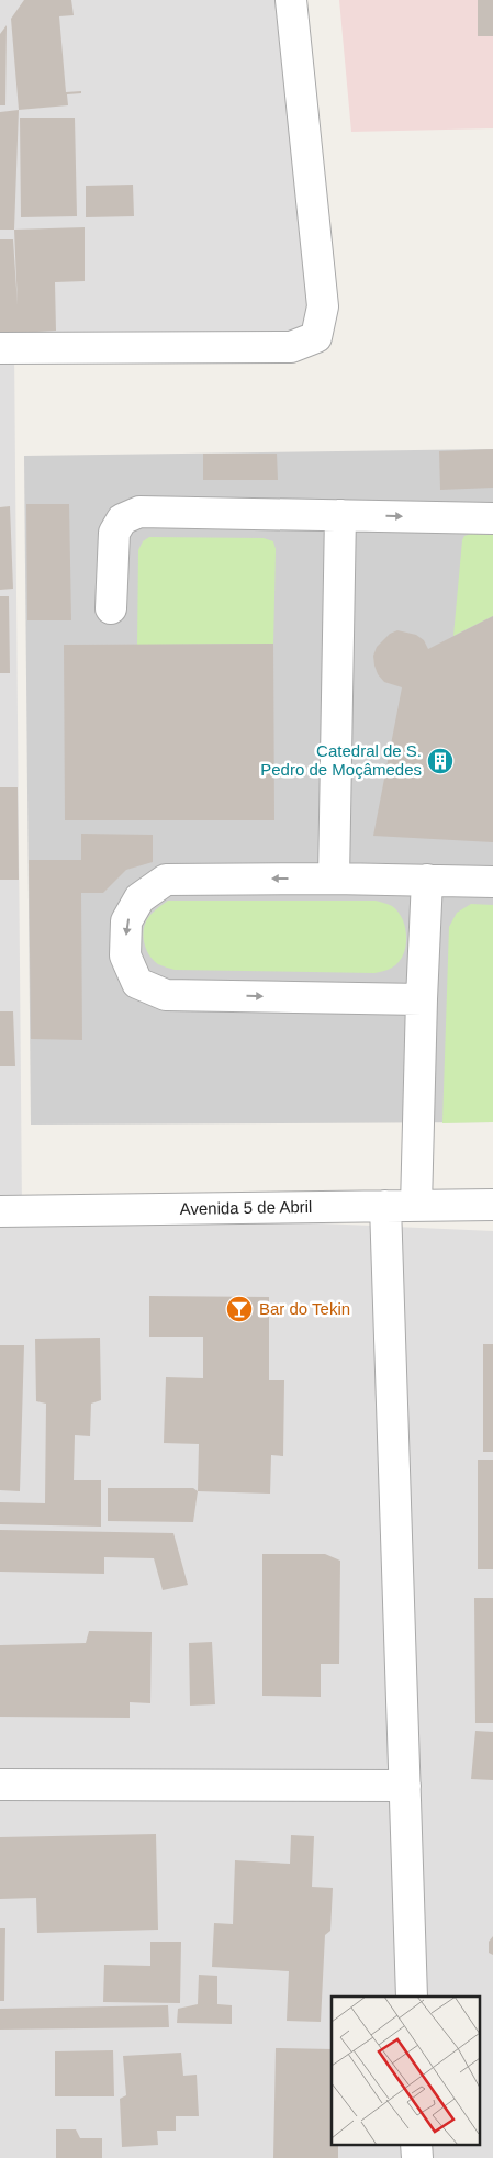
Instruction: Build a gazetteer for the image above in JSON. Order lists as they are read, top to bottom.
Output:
{
  "streets": {
    "street": ["Avenida 5 de Abril"]
  },
  "places": {
    "building": ["Catedral de S. Pedro de Moçâmedes"],
    "bar": ["Bar do Tekin"]
  }
}
